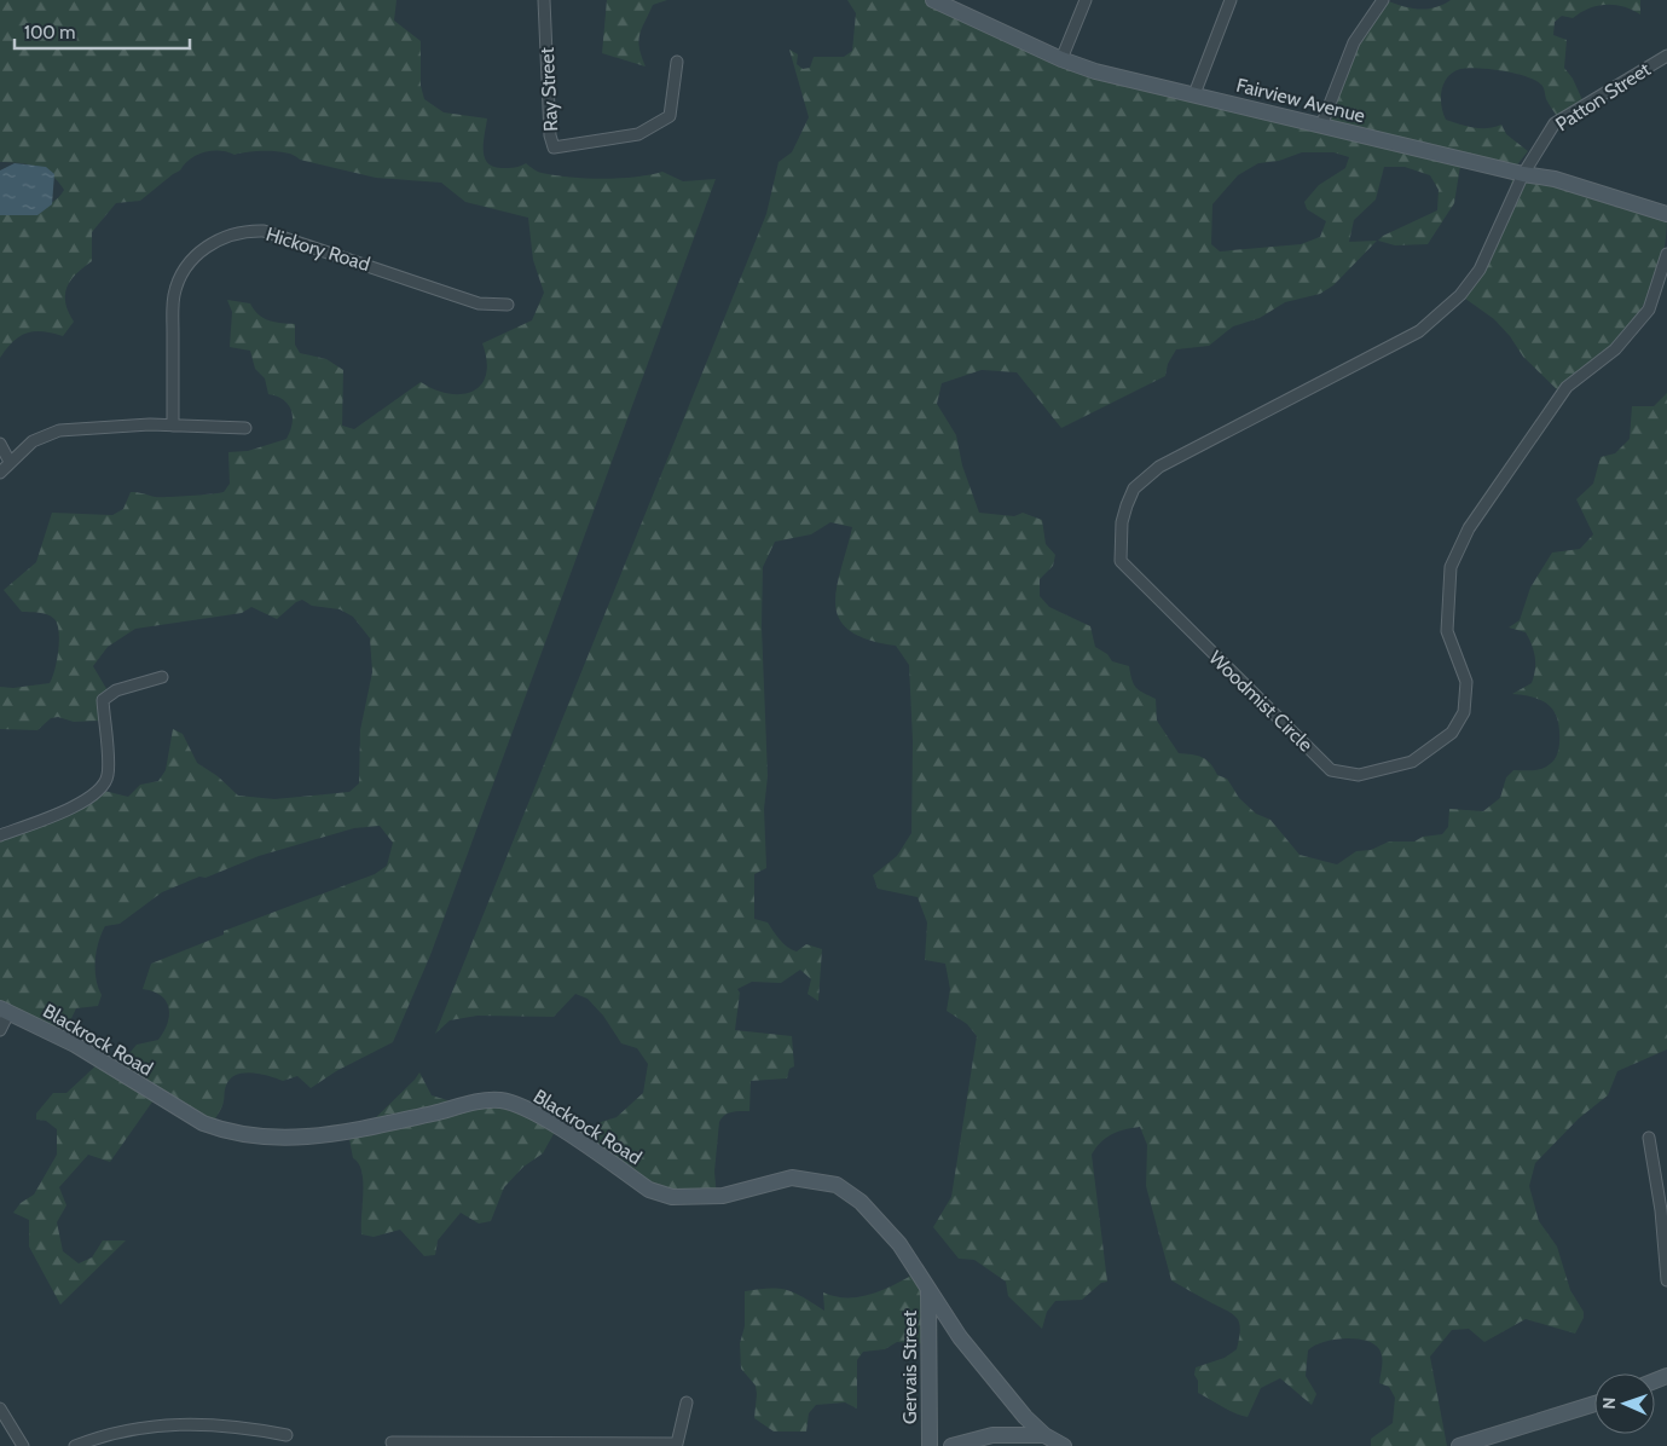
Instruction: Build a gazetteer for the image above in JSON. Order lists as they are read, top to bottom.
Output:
{
  "streets": {
    "street": [
      "Ray Street",
      "Patton Street",
      "Fairview Avenue",
      "Hickory Road",
      "Woodmist Circle",
      "Blackrock Road",
      "Gervais Street"
    ]
  },
  "crossings": [
    ["Patton Street", "Fairview Avenue"],
    ["Patton Street", "Woodmist Circle"],
    ["Fairview Avenue", "Woodmist Circle"],
    ["Blackrock Road", "Gervais Street"]
  ],
  "scale_bar": "100 m",
  "north": "left"
}
